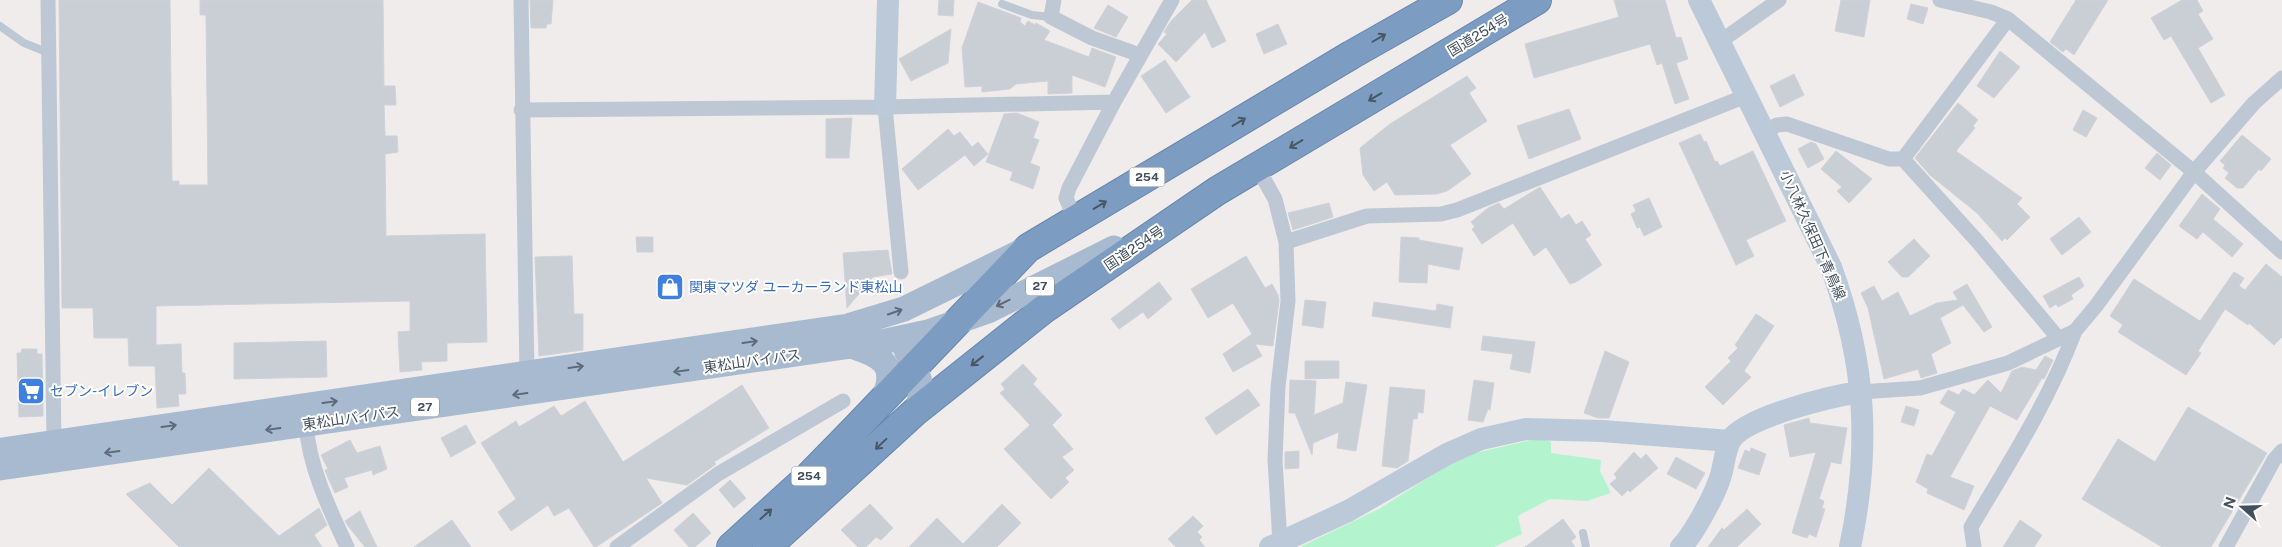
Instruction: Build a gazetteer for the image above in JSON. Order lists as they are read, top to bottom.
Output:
{
  "streets": {
    "highway": ["国道254号", "254"],
    "main road": ["27", "東松山バイパス"],
    "street": ["小八林久保田下青鳥線"]
  },
  "crossings": [
    ["国道254号", "27"],
    ["254", "27"],
    ["27", "東松山バイパス"]
  ],
  "places": {
    "shop": ["関東マツダ ユーカーランド東松山"],
    "supermarket": ["セブン-イレブン"]
  },
  "north": "left"
}
